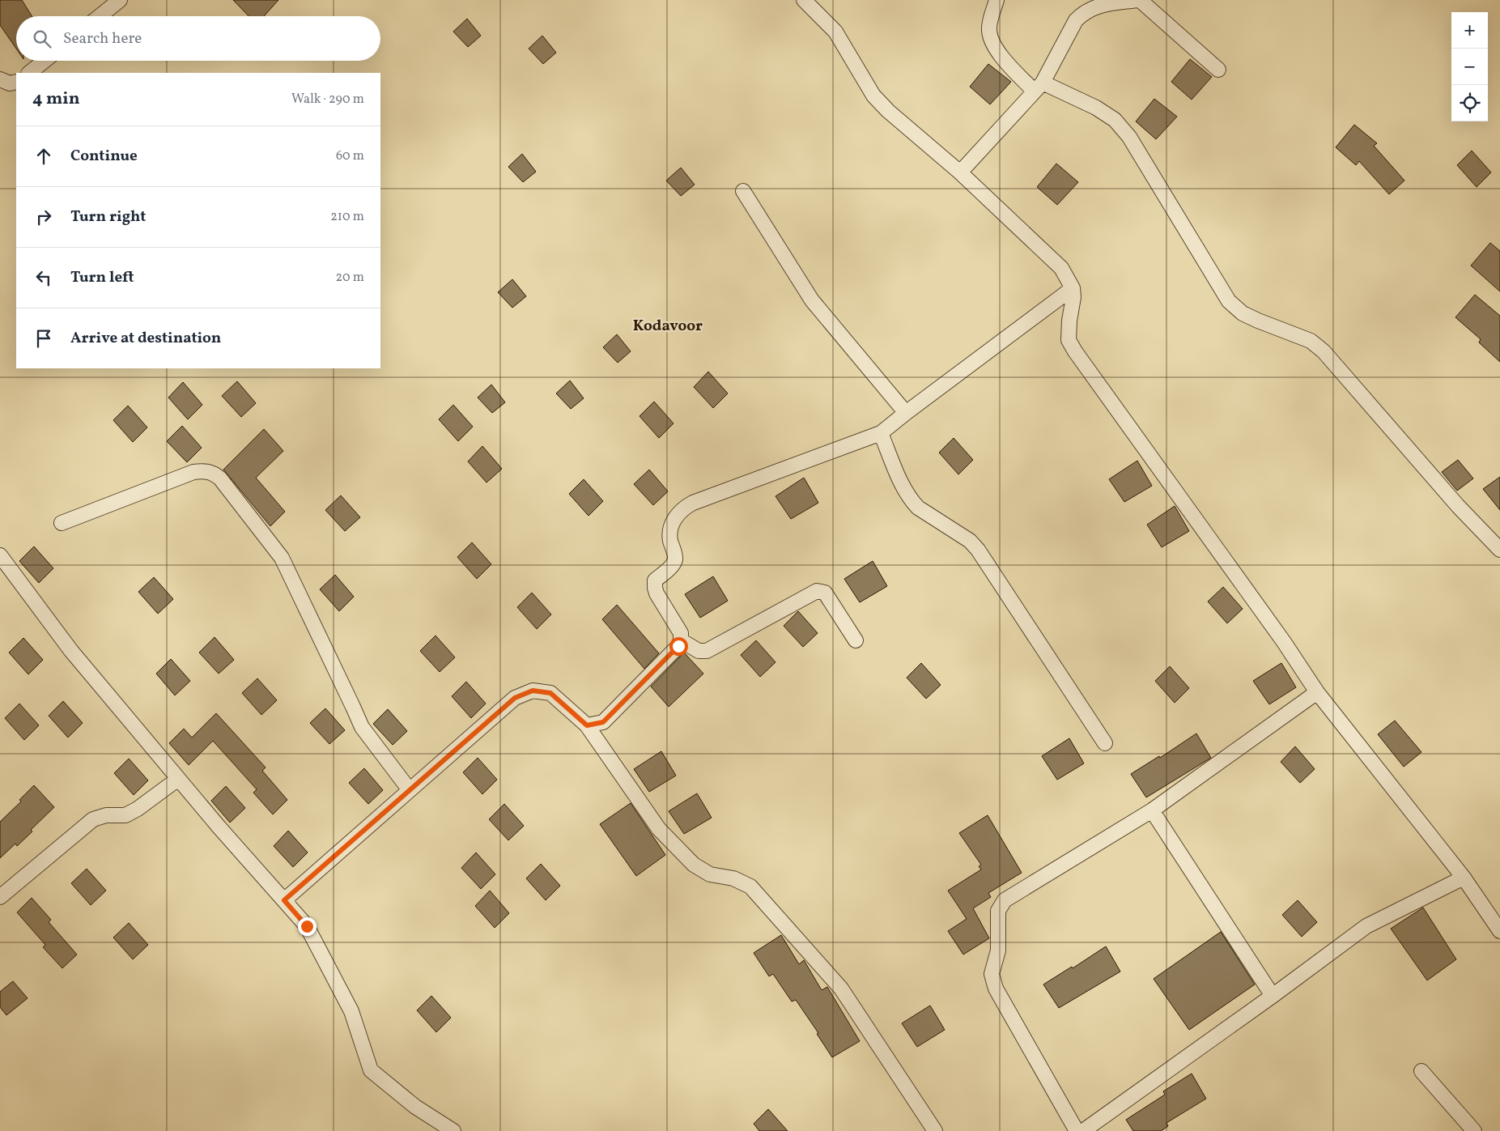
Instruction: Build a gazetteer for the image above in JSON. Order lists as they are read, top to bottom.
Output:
{
  "districts": ["Kodavoor"],
  "page": {
    "map_buttons": ["+", "−"],
    "search": "Search here",
    "heading": ["4 min", "Walk · 290 m"],
    "list": [
      ["Continue", "60 m"],
      ["Turn right", "210 m"],
      ["Turn left", "20 m"],
      "Arrive at destination"
    ]
  }
}
